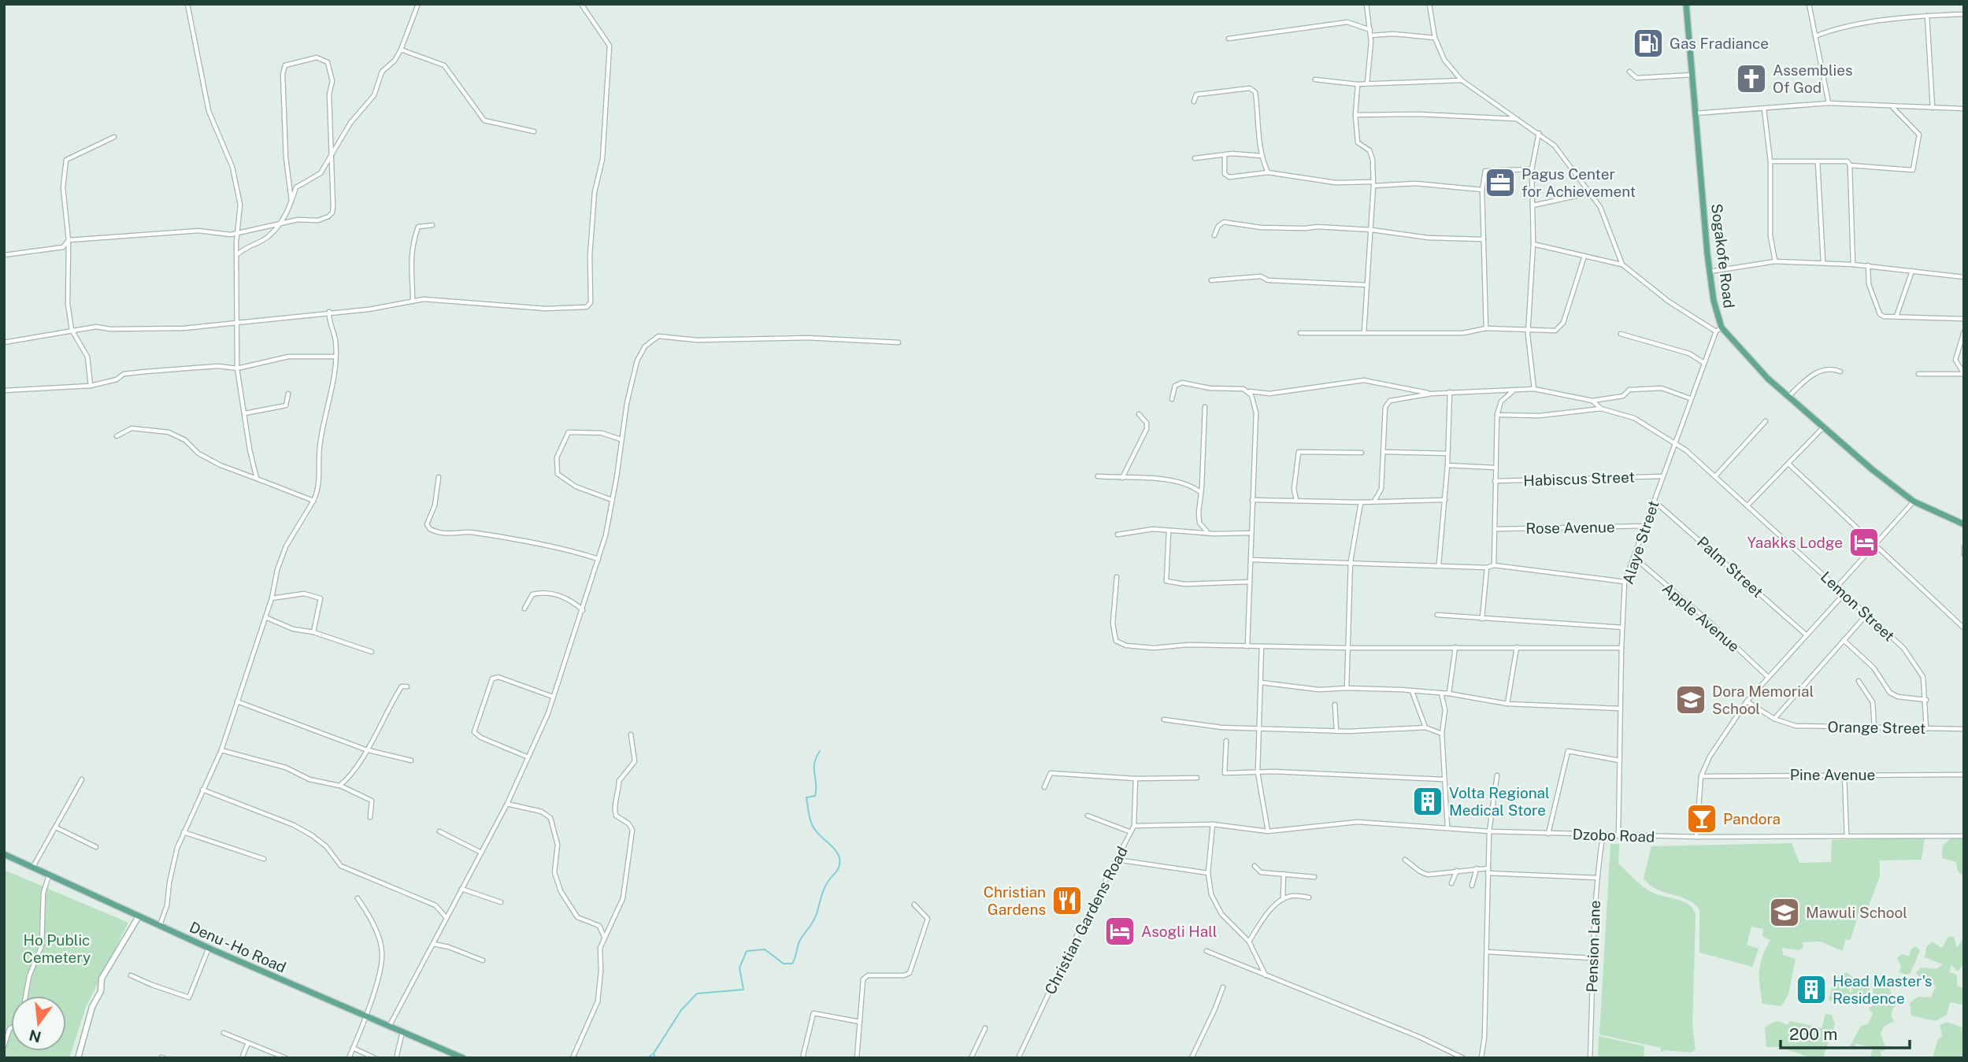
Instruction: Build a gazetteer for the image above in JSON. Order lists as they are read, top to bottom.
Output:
{
  "streets": {
    "main road": ["Sogakofe Road", "Denu - Ho Road"],
    "street": [
      "Habiscus Street",
      "Rose Avenue",
      "Alaye Street",
      "Palm Street",
      "Lemon Street",
      "Apple Avenue",
      "Orange Street",
      "Pine Avenue",
      "Dzobo Road",
      "Christian Gardens Road",
      "Pension Lane"
    ]
  },
  "crossings": [
    ["Sogakofe Road", "Alaye Street"],
    ["Habiscus Street", "Alaye Street"],
    ["Rose Avenue", "Alaye Street"],
    ["Alaye Street", "Palm Street"],
    ["Alaye Street", "Lemon Street"],
    ["Alaye Street", "Apple Avenue"],
    ["Alaye Street", "Dzobo Road"],
    ["Lemon Street", "Orange Street"],
    ["Dzobo Road", "Christian Gardens Road"],
    ["Dzobo Road", "Pension Lane"]
  ],
  "parks": ["Ho Public Cemetery"],
  "places": {
    "fuel station": ["Gas Fradiance"],
    "church": ["Assemblies Of God"],
    "office": ["Pagus Center for Achievement"],
    "hotel": ["Yaakks Lodge", "Asogli Hall"],
    "school or university": ["Dora Memorial School", "Mawuli School"],
    "building": ["Volta Regional Medical Store", "Head Master's Residence"],
    "bar": ["Pandora"],
    "restaurant": ["Christian Gardens"]
  },
  "scale_bar": "200 m",
  "north": "bottom"
}
